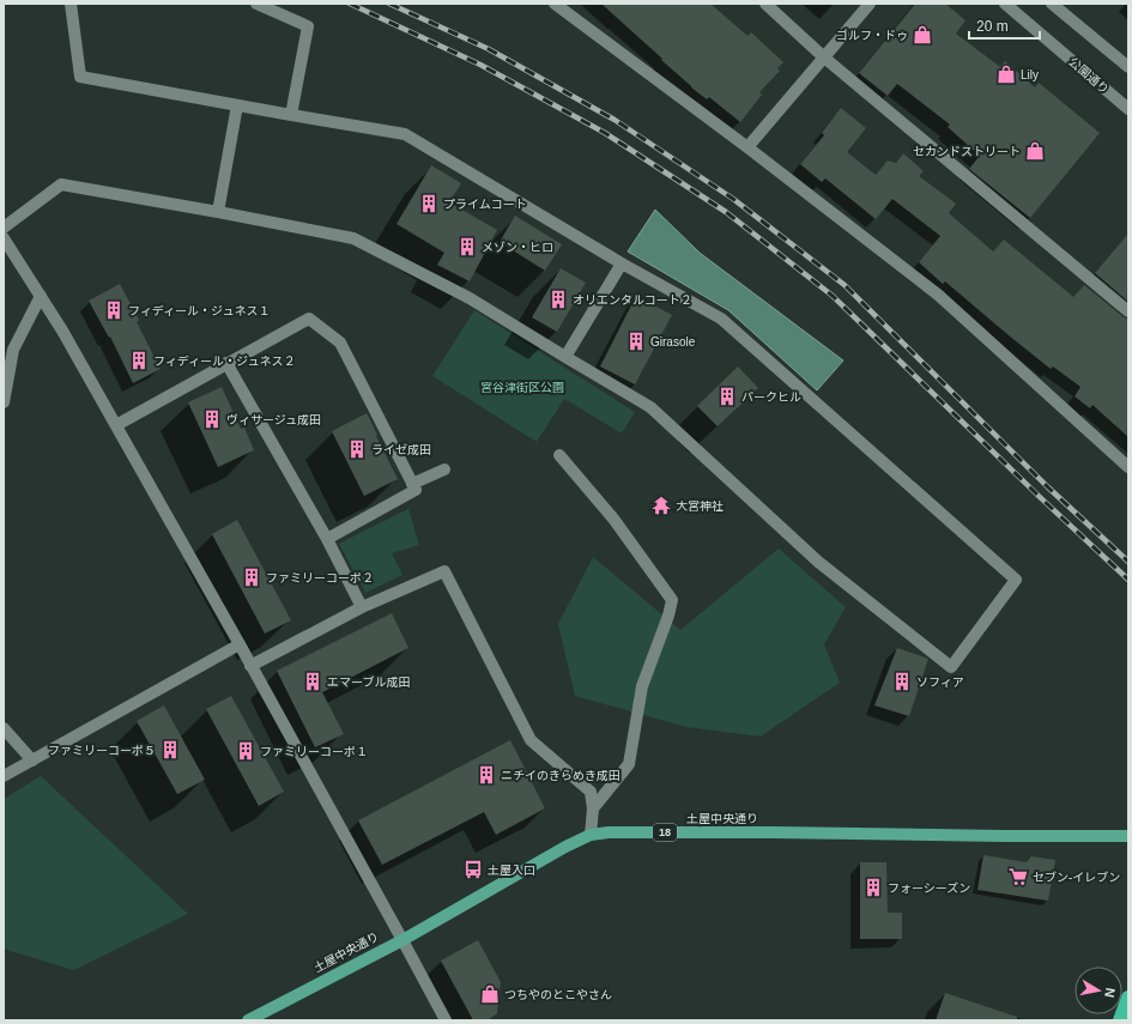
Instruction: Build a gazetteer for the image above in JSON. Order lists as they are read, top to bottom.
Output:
{
  "streets": {
    "main road": ["土屋中央通り", "18"],
    "street": ["公園通り"]
  },
  "parks": ["宮谷津街区公園"],
  "places": {
    "shop": [
      "ゴルフ・ドゥ",
      "Lily",
      "セカンドストリート",
      "つちやのとこやさん"
    ],
    "building": [
      "プライムコート",
      "メゾン・ヒロ",
      "オリエンタルコート２",
      "フィディール・ジュネス１",
      "Girasole",
      "フィディール・ジュネス２",
      "パークヒル",
      "ヴィサージュ成田",
      "ライゼ成田",
      "ファミリーコーポ２",
      "エマーブル成田",
      "ソフィア",
      "ファミリーコーポ５",
      "ファミリーコーポ１",
      "ニチイのきらめき成田",
      "フォーシーズン"
    ],
    "temple": ["大宮神社"],
    "bus stop": ["土屋入口"],
    "supermarket": ["セブン-イレブン"]
  },
  "scale_bar": "20 m",
  "north": "right"
}
